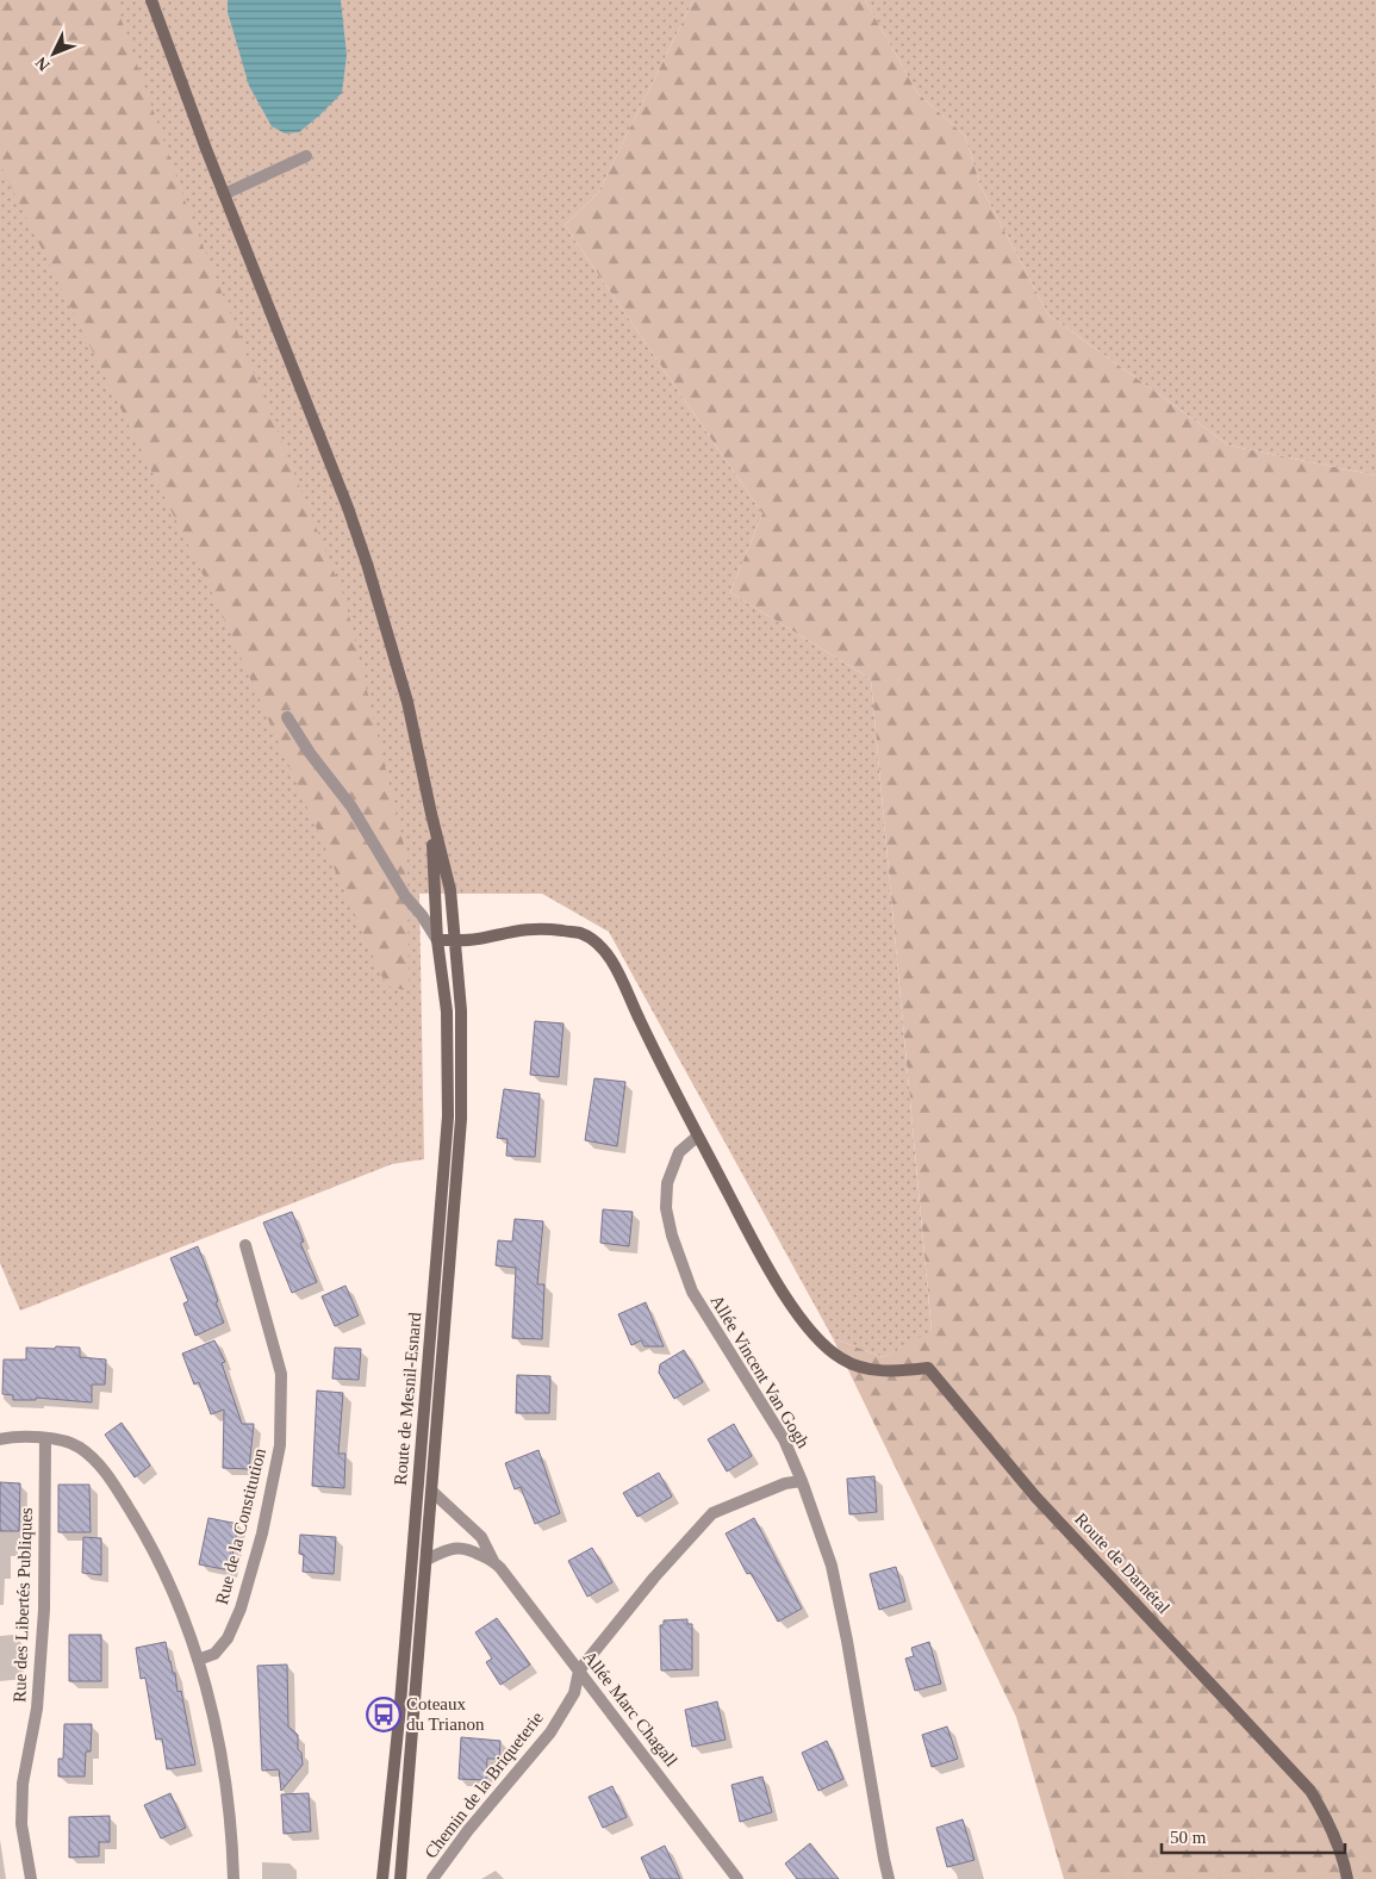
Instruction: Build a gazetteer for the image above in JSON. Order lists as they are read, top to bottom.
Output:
{
  "streets": {
    "main road": ["Route de Mesnil-Esnard", "Route de Darnétal"],
    "street": [
      "Allée Vincent Van Gogh",
      "Rue de la Constitution",
      "Rue des Libertés Publiques",
      "Allée Marc Chagall",
      "Chemin de la Briqueterie"
    ]
  },
  "crossings": [
    ["Allée Vincent Van Gogh", "Route de Darnétal"],
    ["Allée Vincent Van Gogh", "Chemin de la Briqueterie"],
    ["Route de Mesnil-Esnard", "Allée Marc Chagall"],
    ["Allée Marc Chagall", "Chemin de la Briqueterie"]
  ],
  "places": {
    "bus stop": ["Coteaux du Trianon"]
  },
  "scale_bar": "50 m",
  "north": "bottom left"
}
